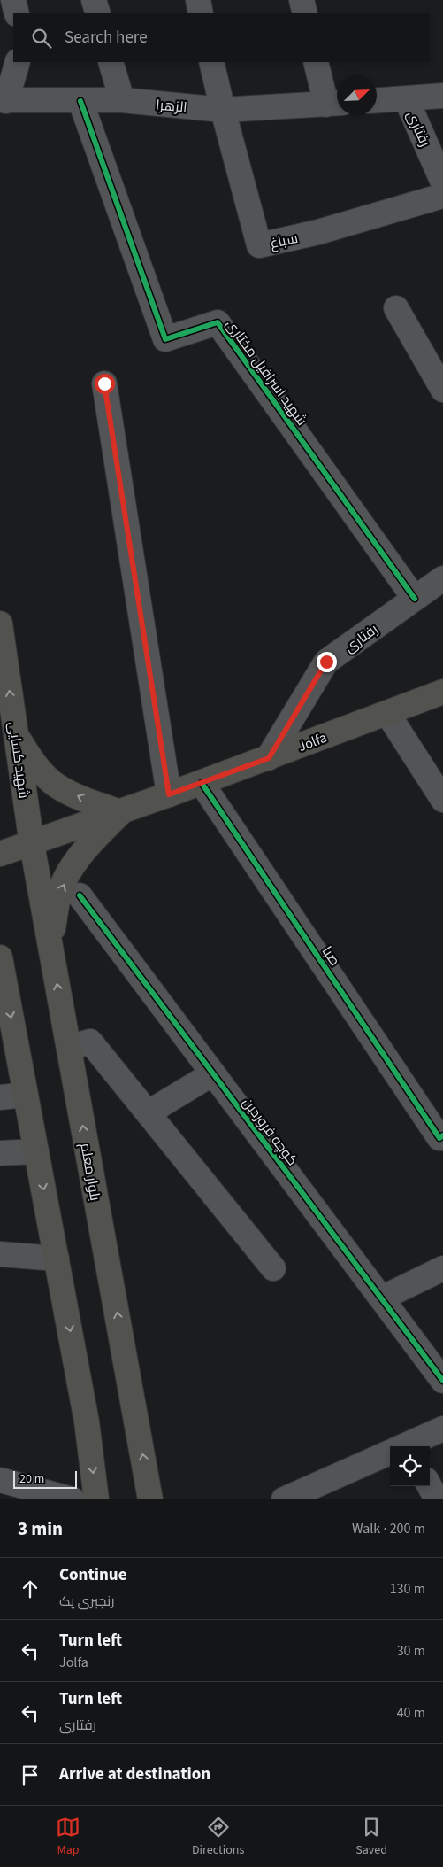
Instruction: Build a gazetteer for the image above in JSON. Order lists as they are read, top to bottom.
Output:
{
  "streets": {
    "main road": ["Jolfa", "شهید کسایی", "بلوار معلم"],
    "street": [
      "الزهرا",
      "رفتاری",
      "سباغ",
      "شهید اسرافیل مختاری",
      "صبا",
      "کوچه فروردین"
    ]
  },
  "crossings": [
    ["الزهرا", "سباغ"],
    ["الزهرا", "شهید اسرافیل مختاری"],
    ["رفتاری", "شهید اسرافیل مختاری"],
    ["رفتاری", "Jolfa"],
    ["Jolfa", "شهید کسایی"],
    ["Jolfa", "صبا"],
    ["Jolfa", "بلوار معلم"],
    ["شهید کسایی", "بلوار معلم"]
  ],
  "one_way": ["شهید کسایی"],
  "scale_bar": "20 m",
  "north": "top right",
  "page": {
    "search": "Search here",
    "scale": "20 m",
    "heading": ["3 min", "Walk · 200 m"],
    "list": [
      ["Continue", "رنجبری یک", "130 m"],
      ["Turn left", "Jolfa", "30 m"],
      ["Turn left", "رفتاری", "40 m"],
      "Arrive at destination"
    ],
    "nav": ["Map", "Directions", "Saved"]
  }
}
